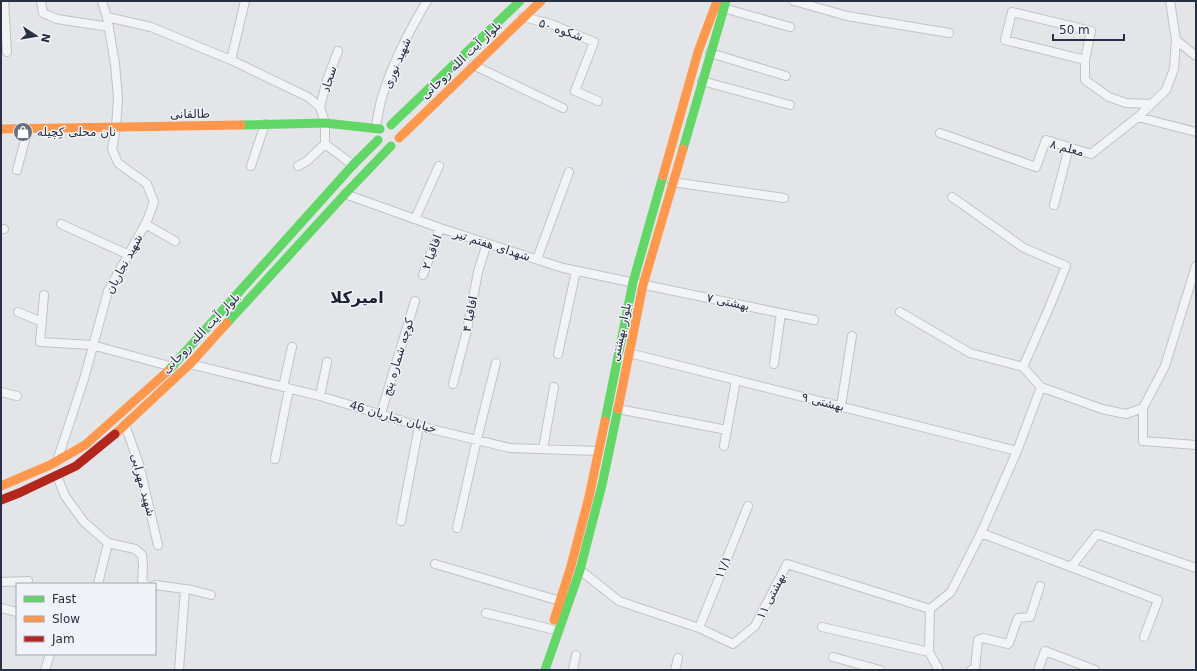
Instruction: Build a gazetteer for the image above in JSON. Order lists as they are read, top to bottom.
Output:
{
  "streets": {
    "main road": ["بلوار آیت الله روحانی", "طالقانی", "بلوار بهشتی"],
    "street": [
      "شکوه ۵۰",
      "شهید نوری",
      "سجاد",
      "معلم ۸",
      "شهدای هفتم تیر",
      "اقاقیا ۲",
      "شهید نجاریان",
      "بهشتی ۷",
      "اقاقیا ۴",
      "کوچه شماره پنج",
      "بهشتی ۹",
      "خیابان نجاریان 46",
      "شهید مهرابی",
      "۱۱/۱",
      "بهشتی ۱۱"
    ]
  },
  "crossings": [
    ["شکوه ۵۰", "بلوار آیت الله روحانی"],
    ["بلوار آیت الله روحانی", "شهید نوری"],
    ["بلوار آیت الله روحانی", "طالقانی"],
    ["بلوار آیت الله روحانی", "شهدای هفتم تیر"],
    ["بلوار آیت الله روحانی", "شهید نجاریان"],
    ["بلوار آیت الله روحانی", "خیابان نجاریان 46"],
    ["بلوار آیت الله روحانی", "شهید مهرابی"],
    ["شهید نوری", "طالقانی"],
    ["طالقانی", "شهید نجاریان"],
    ["شهدای هفتم تیر", "اقاقیا ۲"],
    ["شهدای هفتم تیر", "بهشتی ۷"],
    ["شهدای هفتم تیر", "اقاقیا ۴"],
    ["شهدای هفتم تیر", "بلوار بهشتی"],
    ["بهشتی ۷", "بلوار بهشتی"],
    ["بلوار بهشتی", "بهشتی ۹"],
    ["بلوار بهشتی", "خیابان نجاریان 46"],
    ["بلوار بهشتی", "بهشتی ۱۱"],
    ["کوچه شماره پنج", "خیابان نجاریان 46"],
    ["۱۱/۱", "بهشتی ۱۱"]
  ],
  "districts": ["امیرکلا"],
  "places": {
    "shop": ["نان محلی کِچیله"]
  },
  "legend": ["Fast", "Slow", "Jam"],
  "scale_bar": "50 m",
  "north": "right"
}
